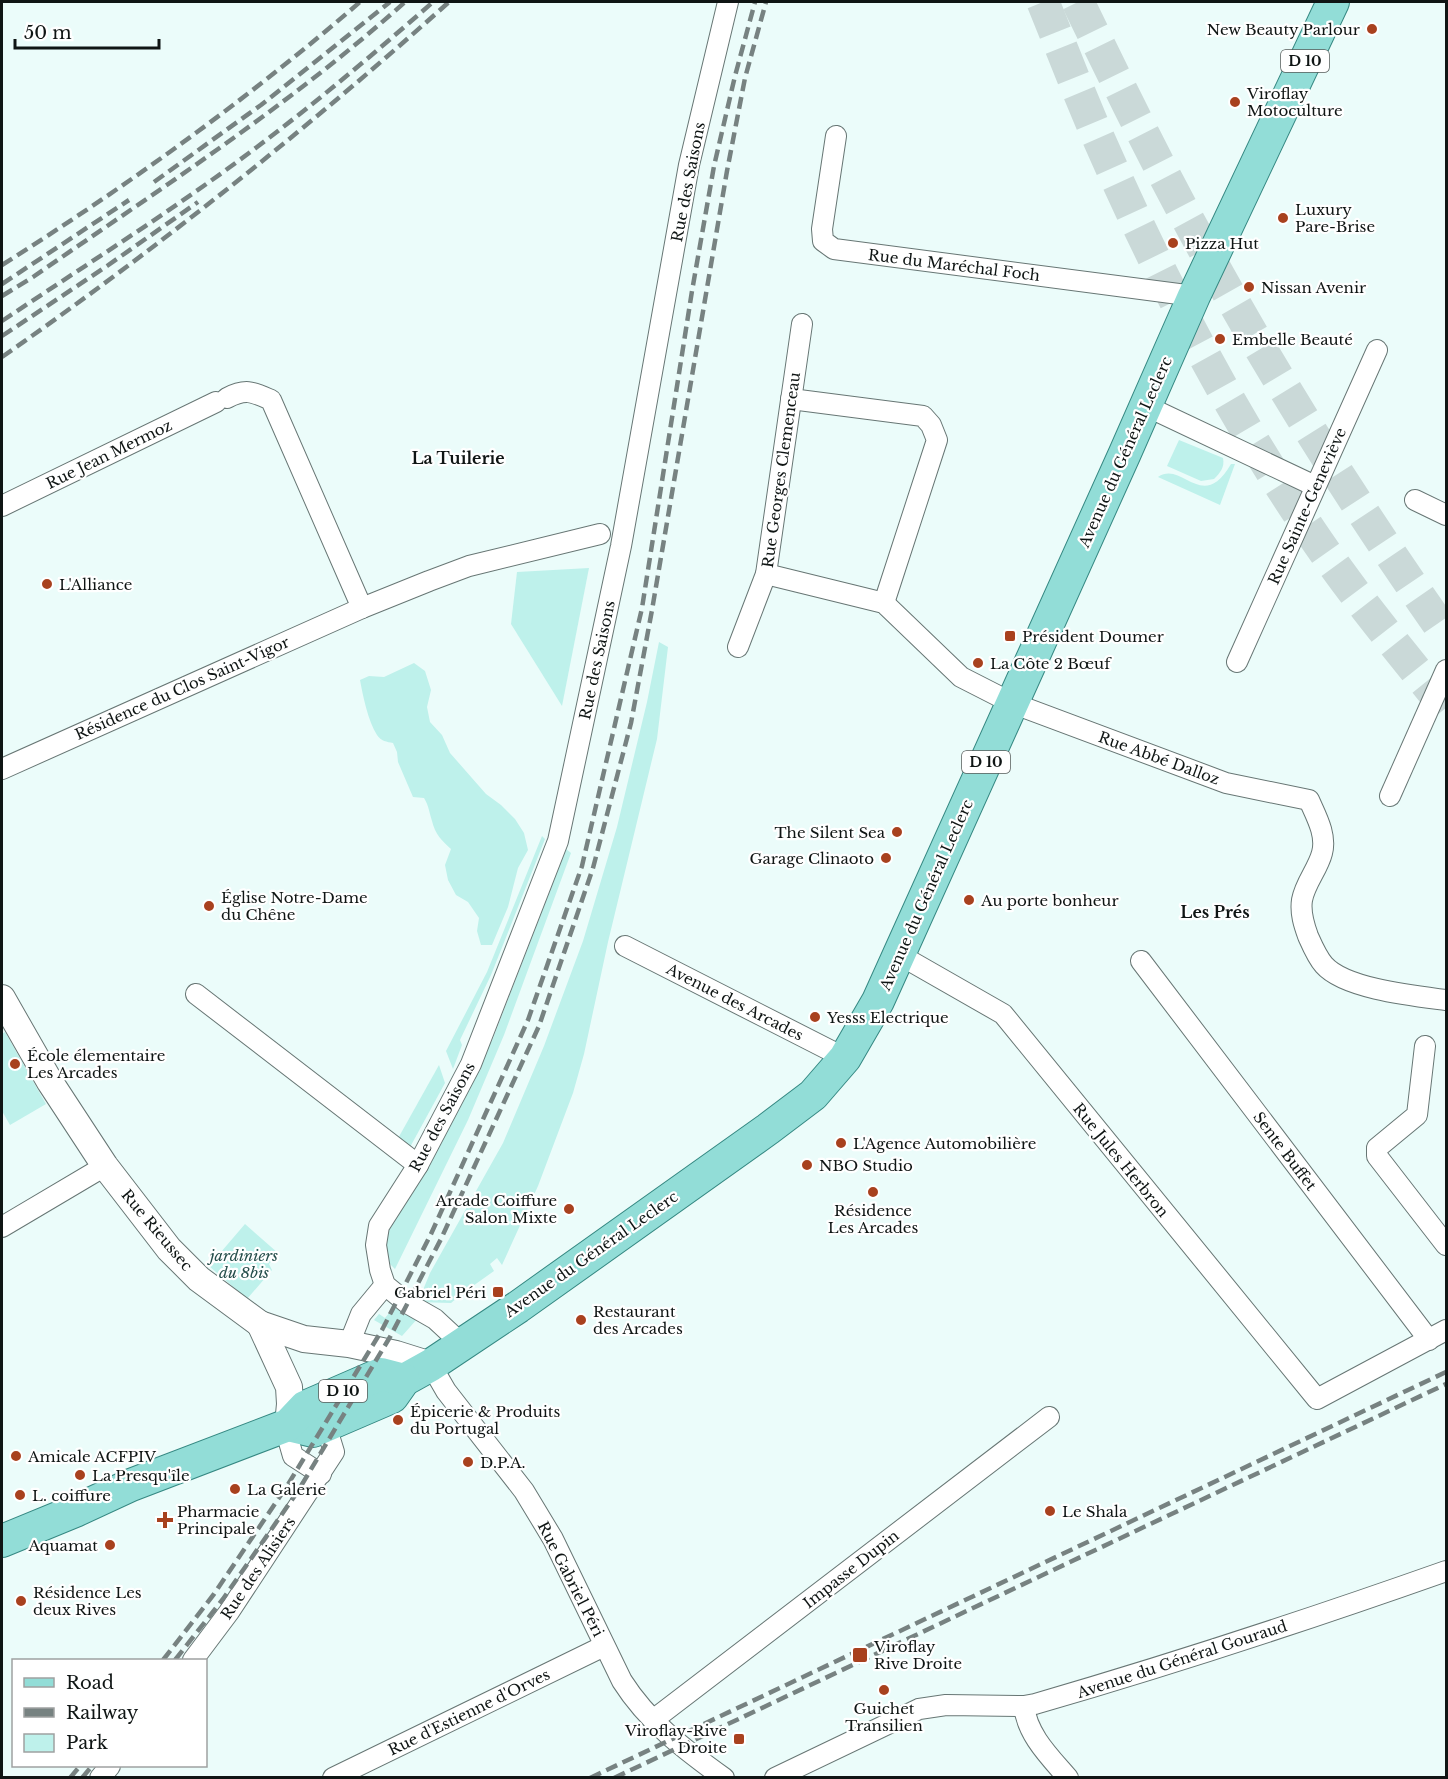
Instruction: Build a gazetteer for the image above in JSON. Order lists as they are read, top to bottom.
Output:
{
  "streets": {
    "main road": ["D 10", "Avenue du Général Leclerc"],
    "street": [
      "Rue des Saisons",
      "Rue du Maréchal Foch",
      "Rue Jean Mermoz",
      "Rue Georges Clemenceau",
      "Rue Sainte-Geneviève",
      "Résidence du Clos Saint-Vigor",
      "Rue Abbé Dalloz",
      "Avenue des Arcades",
      "Sente Buffet",
      "Rue Jules Herbron",
      "Rue Rieussec",
      "Rue des Alisiers",
      "Impasse Dupin",
      "Rue Gabriel Péri",
      "Avenue du Général Gouraud",
      "Rue d'Estienne d'Orves"
    ]
  },
  "crossings": [
    ["Rue du Maréchal Foch", "Avenue du Général Leclerc"],
    ["Avenue du Général Leclerc", "Rue Abbé Dalloz"],
    ["Avenue du Général Leclerc", "Avenue des Arcades"],
    ["Avenue du Général Leclerc", "Rue Jules Herbron"],
    ["Avenue du Général Leclerc", "Rue Rieussec"],
    ["Avenue du Général Leclerc", "Rue des Alisiers"],
    ["Avenue du Général Leclerc", "Rue Gabriel Péri"],
    ["Rue Jean Mermoz", "Résidence du Clos Saint-Vigor"],
    ["Sente Buffet", "Rue Jules Herbron"],
    ["Rue Rieussec", "Rue Gabriel Péri"],
    ["Impasse Dupin", "Rue Gabriel Péri"],
    ["Rue Gabriel Péri", "Rue d'Estienne d'Orves"]
  ],
  "districts": ["La Tuilerie", "Les Prés"],
  "parks": ["jardiniers du 8bis"],
  "places": {
    "other": [
      "New Beauty Parlour",
      "Viroflay Motoculture",
      "Luxury Pare-Brise",
      "Pizza Hut",
      "Nissan Avenir",
      "Embelle Beauté",
      "L'Alliance",
      "La Côte 2 Bœuf",
      "The Silent Sea",
      "Garage Clinaoto",
      "Au porte bonheur",
      "Église Notre-Dame du Chêne",
      "Yesss Electrique",
      "École élementaire Les Arcades",
      "L'Agence Automobilière",
      "NBO Studio",
      "Résidence Les Arcades",
      "Arcade Coiffure Salon Mixte",
      "Restaurant des Arcades",
      "Épicerie & Produits du Portugal",
      "Amicale ACFPIV",
      "D.P.A.",
      "La Presqu'île",
      "La Galerie",
      "L. coiffure",
      "Le Shala",
      "Aquamat",
      "Résidence Les deux Rives",
      "Guichet Transilien"
    ],
    "transit": [
      "Président Doumer",
      "Gabriel Péri",
      "Viroflay Rive Droite",
      "Viroflay-Rive Droite"
    ],
    "health": ["Pharmacie Principale"]
  },
  "legend": ["Road", "Railway", "Park"],
  "scale_bar": "50 m"
}
